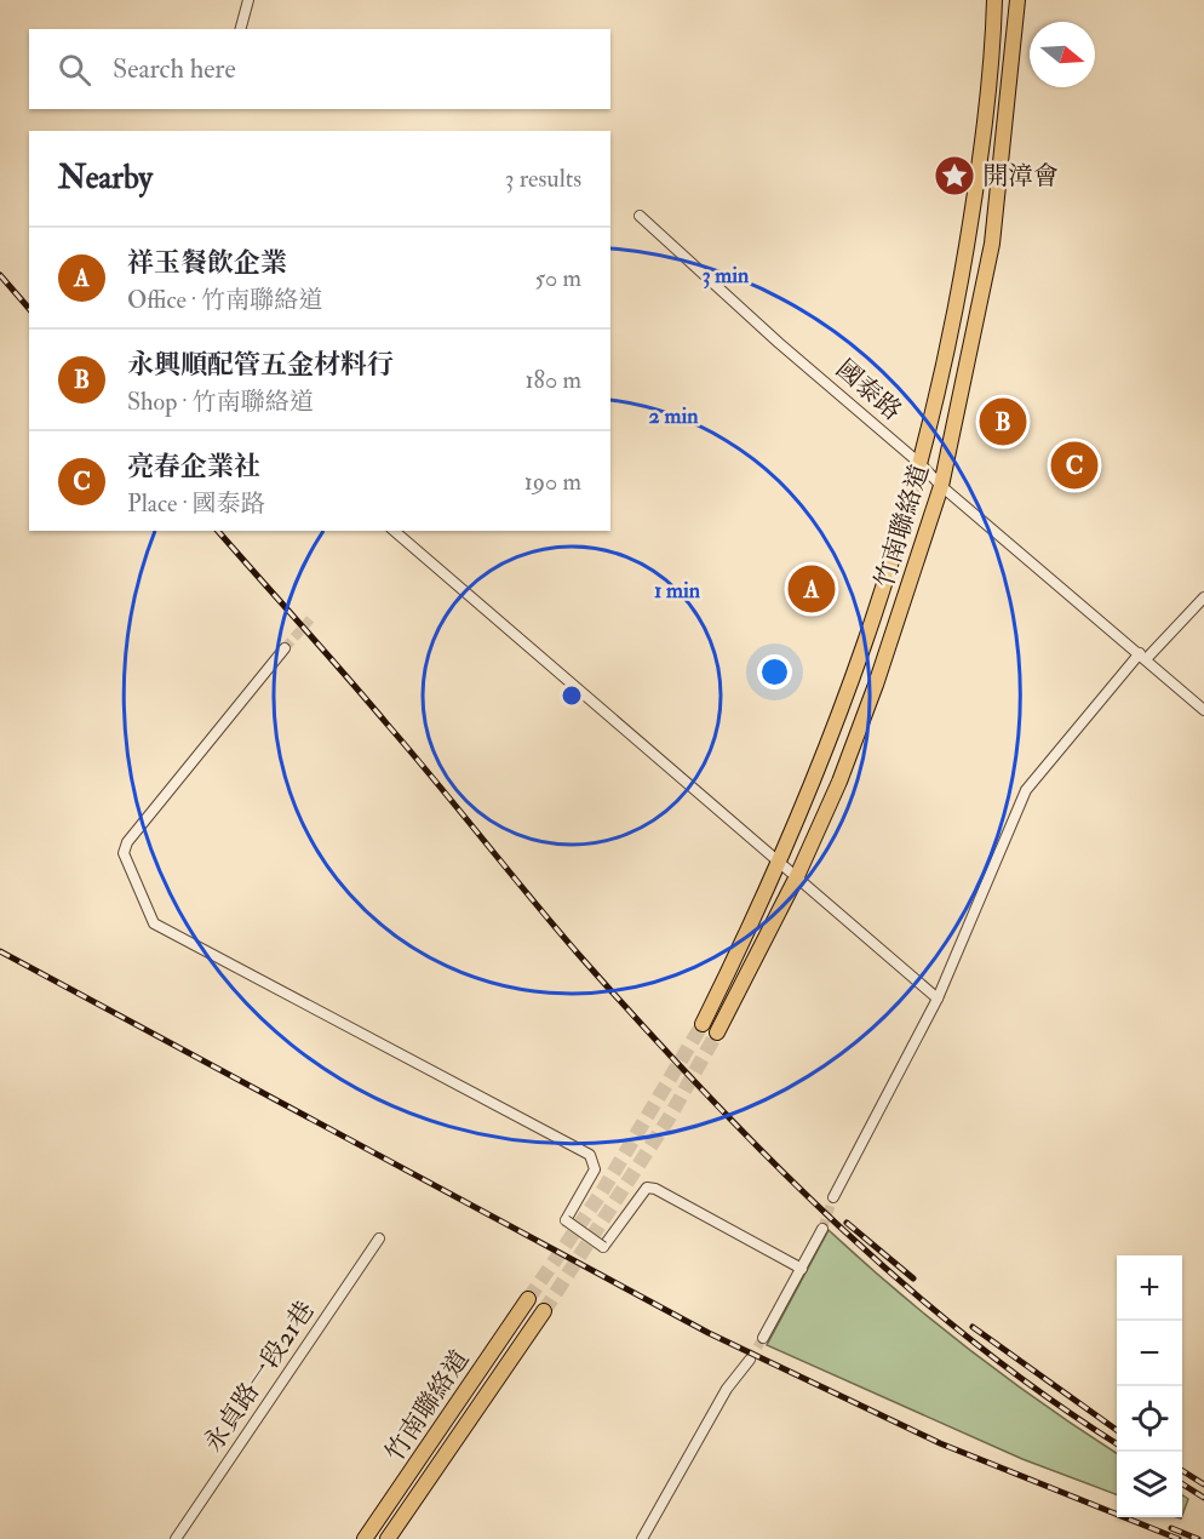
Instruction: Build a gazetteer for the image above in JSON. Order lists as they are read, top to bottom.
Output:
{
  "streets": {
    "main road": ["竹南聯絡道"],
    "street": ["國泰路", "永貞路一段21巷"]
  },
  "crossings": [
    ["國泰路", "竹南聯絡道"]
  ],
  "places": {
    "place": ["開漳會"]
  },
  "north": "right",
  "page": {
    "search": "Search here",
    "heading": ["Nearby", "3 results"],
    "list": [
      {
        "mark": "A",
        "name": "祥玉餐飲企業",
        "note": "Office · 竹南聯絡道",
        "value": "50 m"
      },
      {
        "mark": "B",
        "name": "永興順配管五金材料行",
        "note": "Shop · 竹南聯絡道",
        "value": "180 m"
      },
      {
        "mark": "C",
        "name": "亮春企業社",
        "note": "Place · 國泰路",
        "value": "190 m"
      }
    ],
    "pins": ["B", "C", "A"],
    "map_buttons": ["+", "−"]
  },
  "rings": ["3 min", "2 min", "1 min"]
}
